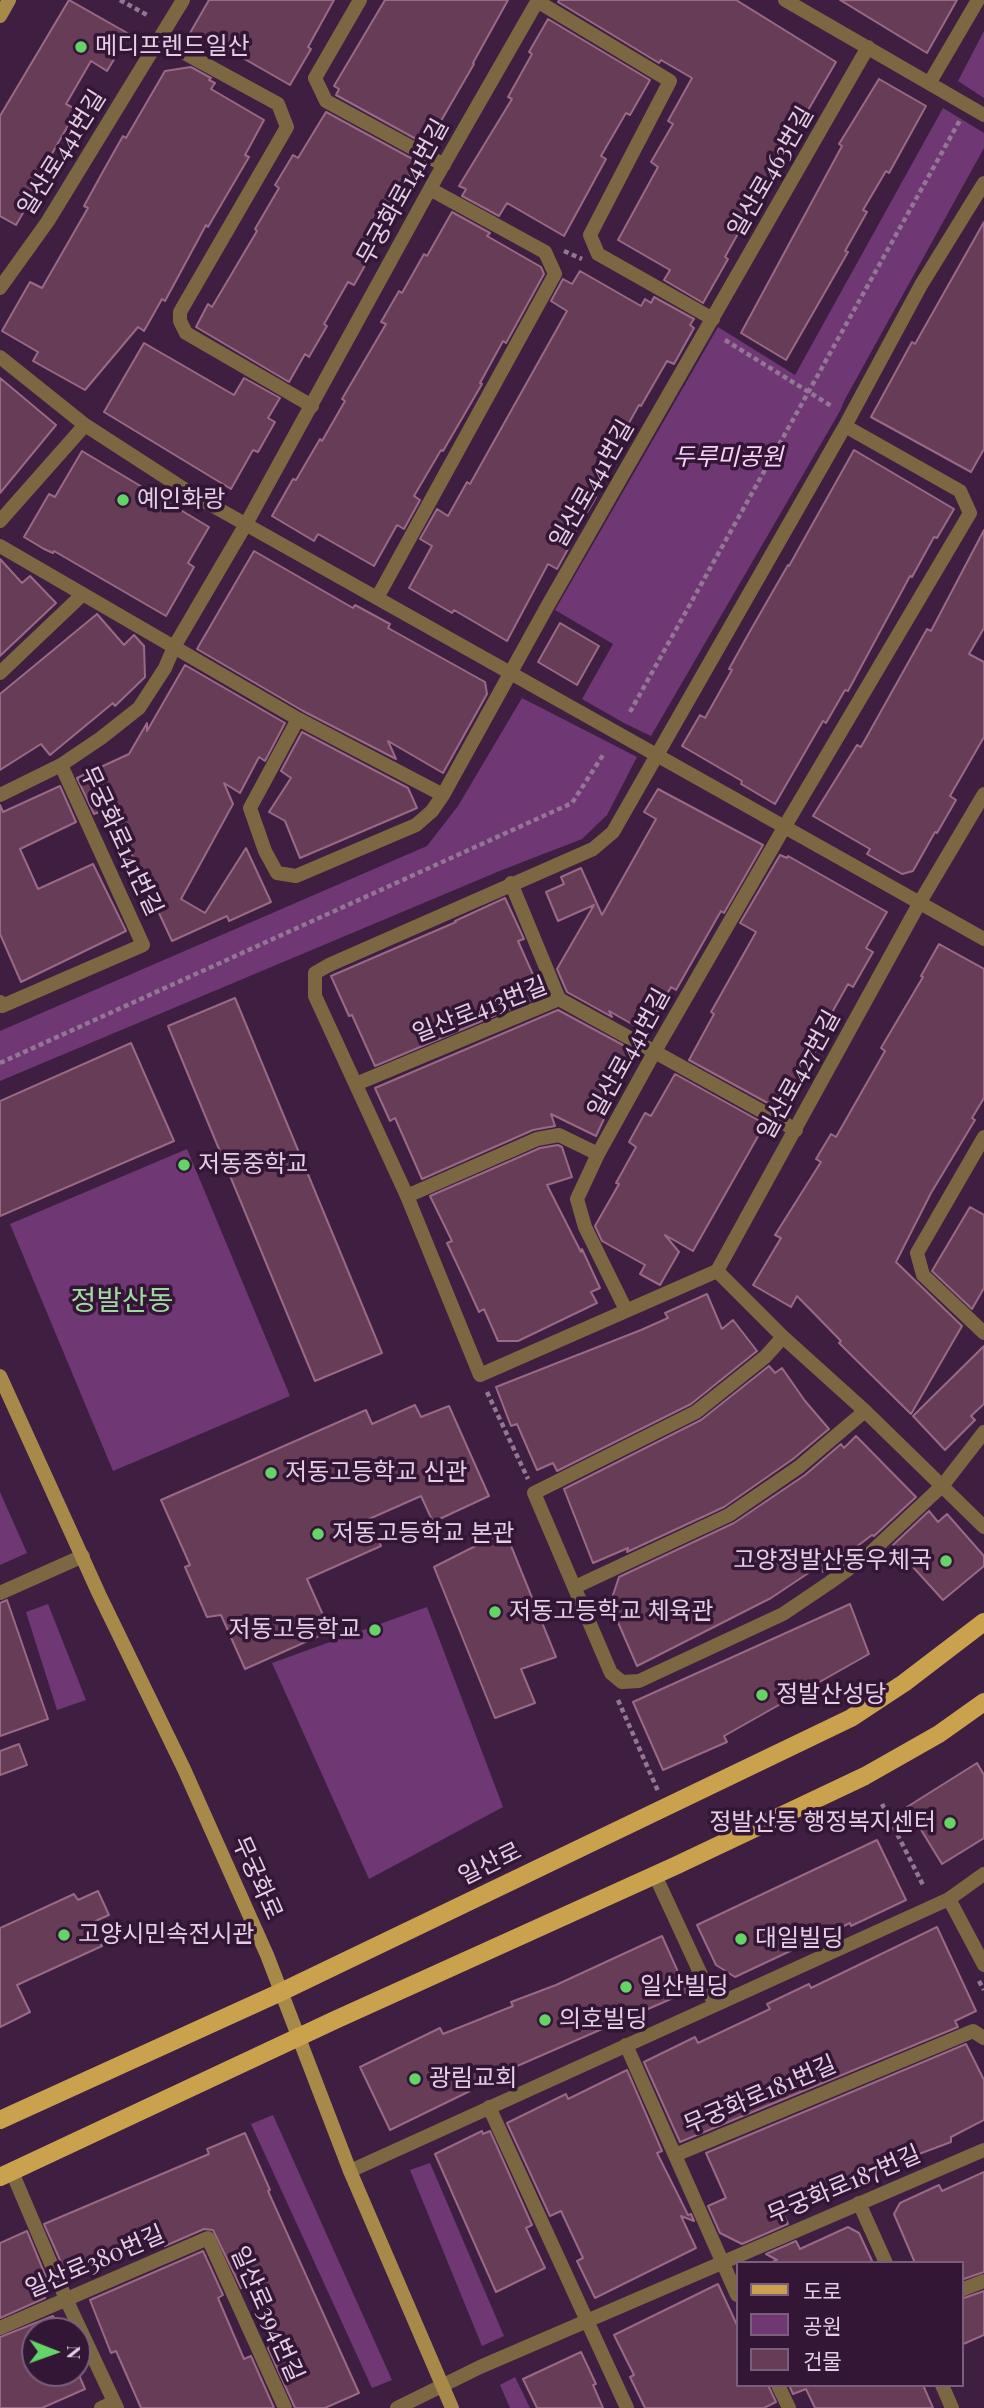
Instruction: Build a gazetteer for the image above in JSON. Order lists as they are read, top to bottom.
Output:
{
  "streets": {
    "main road": ["일산로", "무궁화로"],
    "street": [
      "일산로441번길",
      "일산로463번길",
      "무궁화로141번길",
      "일산로413번길",
      "일산로427번길",
      "무궁화로181번길",
      "무궁화로187번길",
      "일산로380번길",
      "일산로394번길"
    ]
  },
  "crossings": [
    ["일산로441번길", "일산로463번길"],
    ["일산로441번길", "무궁화로141번길"],
    ["일산로441번길", "일산로413번길"],
    ["일산로463번길", "무궁화로141번길"],
    ["일산로413번길", "일산로427번길"],
    ["일산로", "무궁화로"],
    ["무궁화로", "무궁화로187번길"],
    ["일산로380번길", "일산로394번길"]
  ],
  "districts": ["정발산동"],
  "parks": ["두루미공원"],
  "places": [
    "메디프렌드일산",
    "예인화랑",
    "저동중학교",
    "저동고등학교 신관",
    "저동고등학교 본관",
    "고양정발산동우체국",
    "저동고등학교 체육관",
    "저동고등학교",
    "정발산성당",
    "정발산동 행정복지센터",
    "고양시민속전시관",
    "대일빌딩",
    "일산빌딩",
    "의호빌딩",
    "광림교회"
  ],
  "legend": ["도로", "공원", "건물"],
  "north": "right"
}
